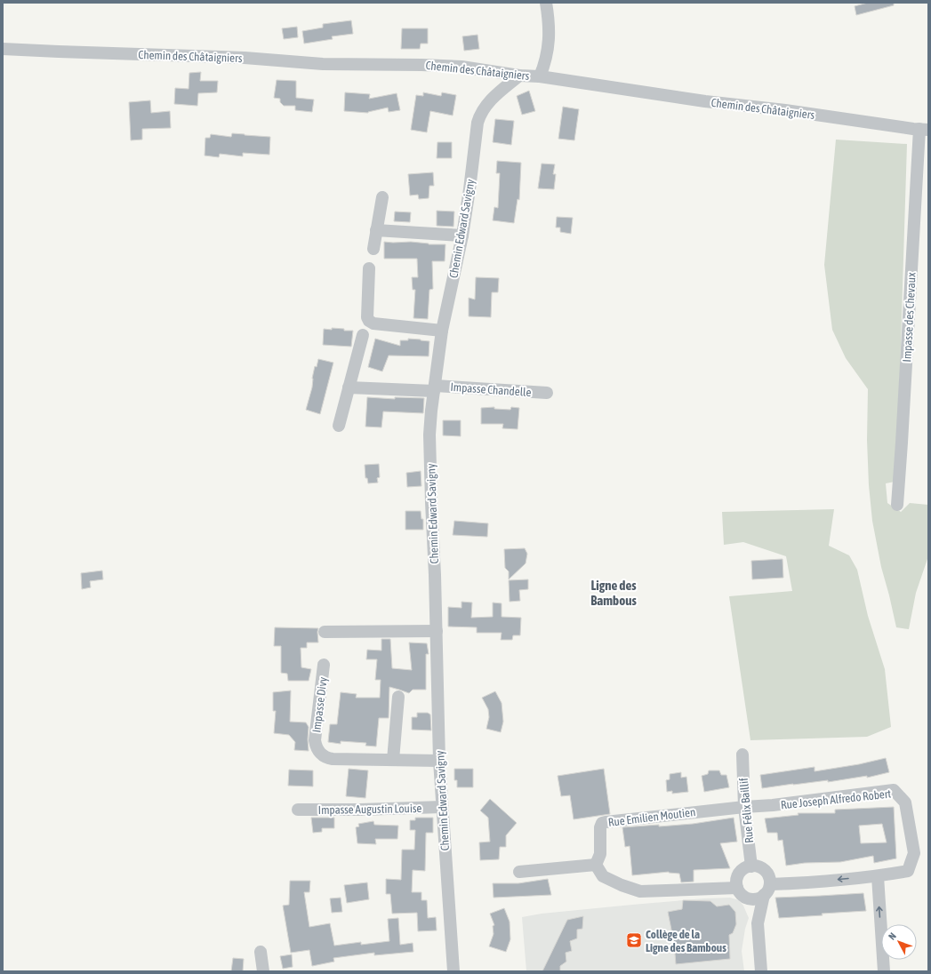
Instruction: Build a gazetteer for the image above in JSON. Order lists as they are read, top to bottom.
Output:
{
  "streets": {
    "street": [
      "Chemin des Châtaigniers",
      "Chemin Edward Savigny",
      "Impasse des Chevaux",
      "Impasse Chandelle",
      "Impasse Divy",
      "Rue Joseph Alfredo Robert",
      "Impasse Augustin Louise",
      "Rue Félix Baillif",
      "Rue Emilien Moutien"
    ]
  },
  "crossings": [
    ["Chemin des Châtaigniers", "Chemin Edward Savigny"],
    ["Chemin des Châtaigniers", "Impasse des Chevaux"],
    ["Chemin Edward Savigny", "Impasse Chandelle"],
    ["Chemin Edward Savigny", "Impasse Divy"],
    ["Chemin Edward Savigny", "Impasse Augustin Louise"],
    ["Rue Joseph Alfredo Robert", "Rue Félix Baillif"],
    ["Rue Joseph Alfredo Robert", "Rue Emilien Moutien"],
    ["Rue Félix Baillif", "Rue Emilien Moutien"]
  ],
  "districts": ["Ligne des Bambous"],
  "places": {
    "school or university": ["Collège de la Ligne des Bambous"]
  },
  "north": "top left"
}
